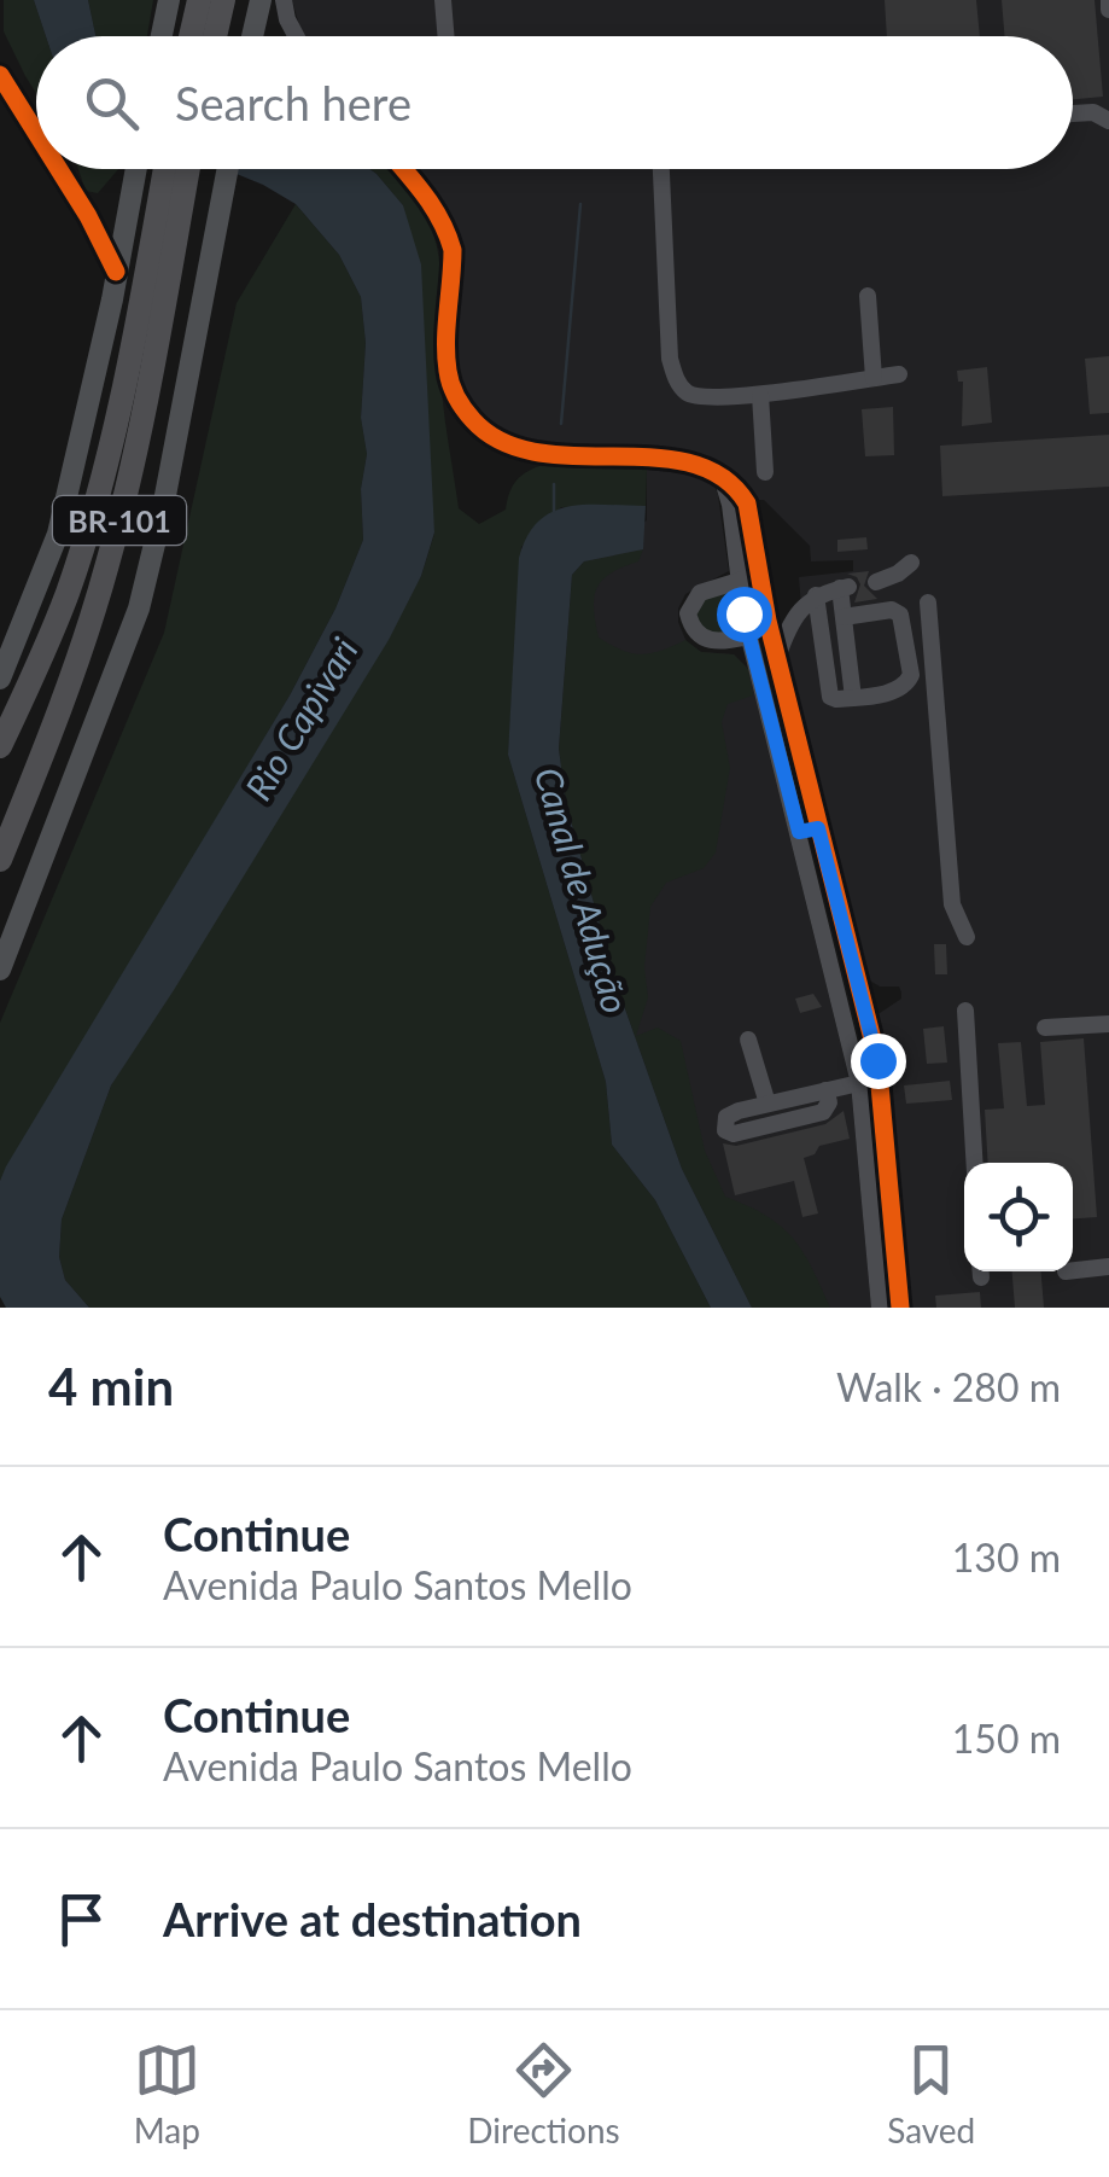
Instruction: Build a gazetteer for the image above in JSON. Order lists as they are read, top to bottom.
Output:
{
  "streets": {
    "highway": ["BR-101"]
  },
  "water": ["Rio Capivari", "Canal de Adução"],
  "page": {
    "search": "Search here",
    "heading": ["4 min", "Walk · 280 m"],
    "list": [
      ["Continue", "Avenida Paulo Santos Mello", "130 m"],
      ["Continue", "Avenida Paulo Santos Mello", "150 m"],
      "Arrive at destination"
    ],
    "nav": ["Map", "Directions", "Saved"]
  }
}
